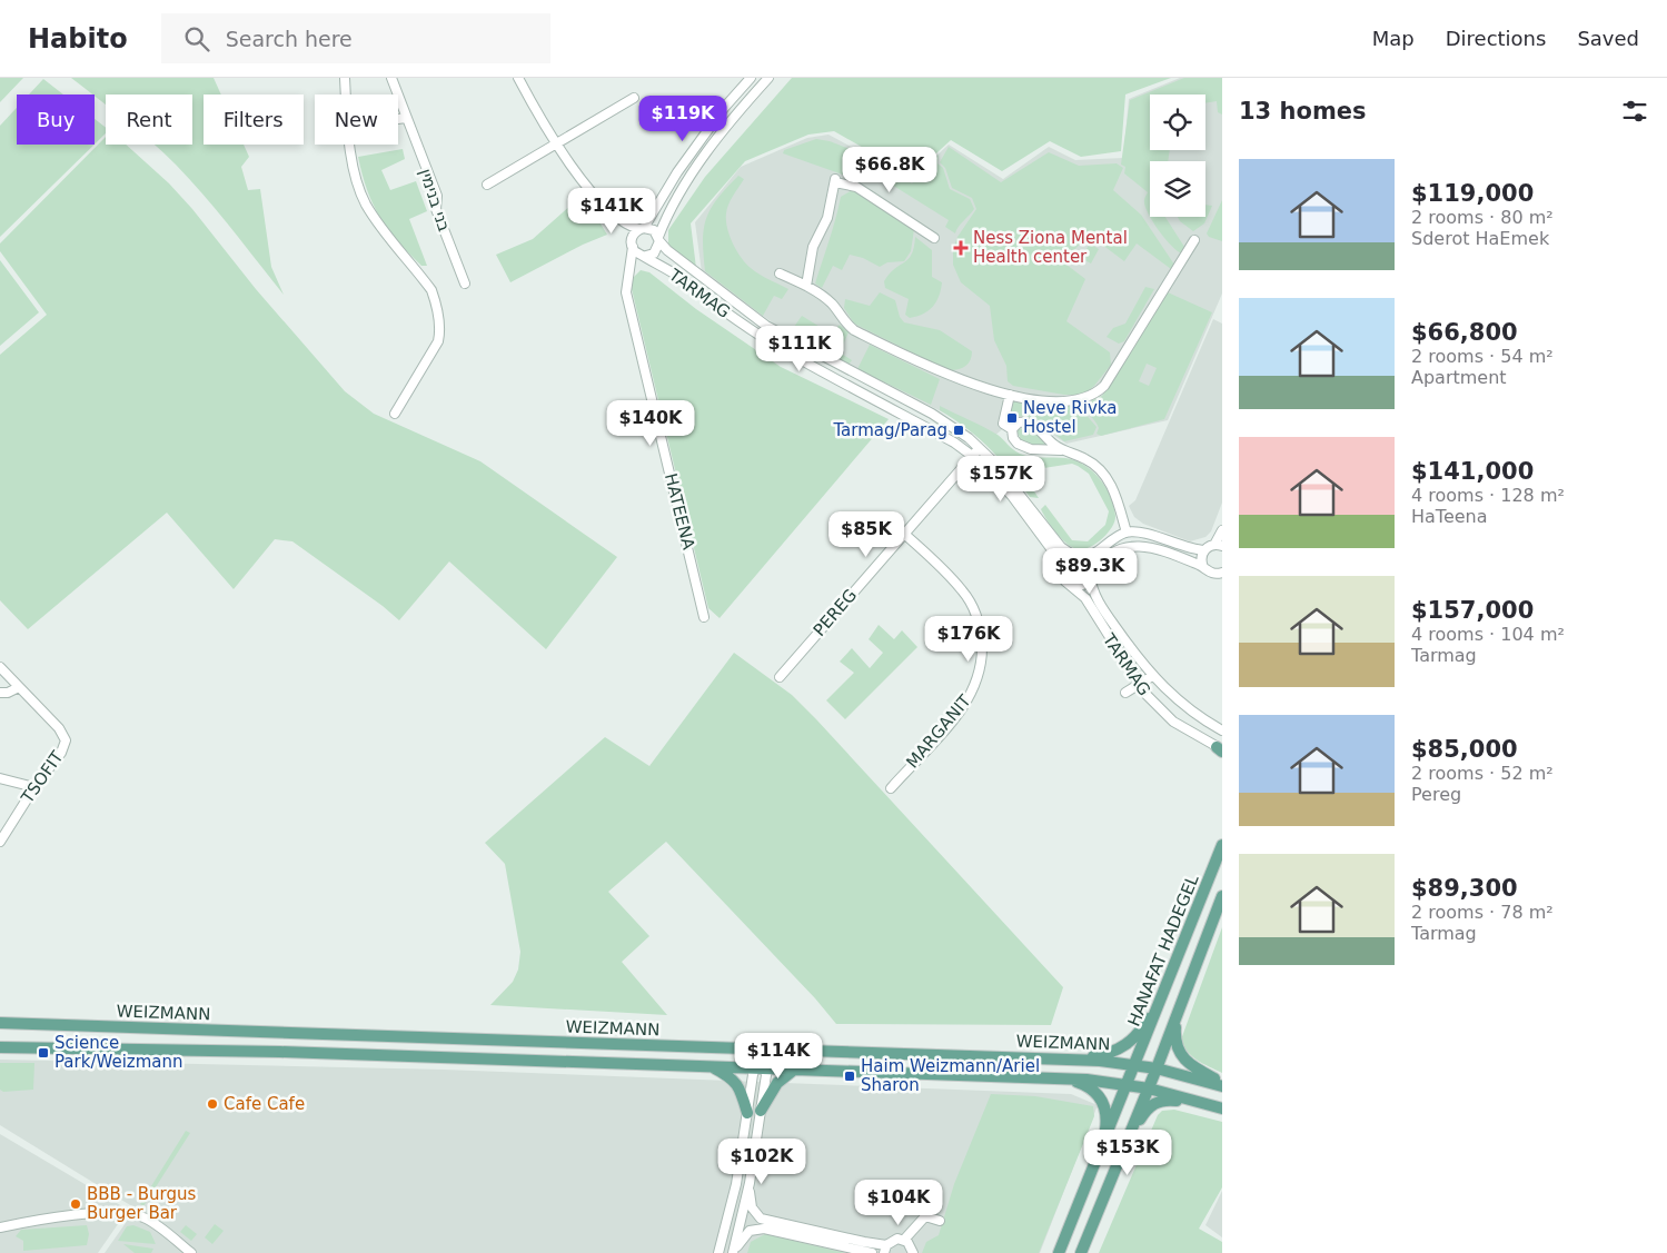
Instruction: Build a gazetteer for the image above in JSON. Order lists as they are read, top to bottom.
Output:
{
  "streets": {
    "main road": ["HANAFAT HADEGEL", "WEIZMANN"],
    "street": [
      "בני בנימין",
      "TARMAG",
      "HATEENA",
      "PEREG",
      "MARGANIT",
      "TSOFIT"
    ]
  },
  "crossings": [
    ["TARMAG", "HATEENA"],
    ["TARMAG", "PEREG"],
    ["PEREG", "MARGANIT"],
    ["HANAFAT HADEGEL", "WEIZMANN"]
  ],
  "places": {
    "health": ["Ness Ziona Mental Health center"],
    "transit": [
      "Neve Rivka Hostel",
      "Tarmag/Parag",
      "Science Park/Weizmann",
      "Haim Weizmann/Ariel Sharon"
    ],
    "other": ["Cafe Cafe", "BBB - Burgus Burger Bar"]
  },
  "page": {
    "header": "Habito",
    "search": "Search here",
    "nav": ["Map", "Directions", "Saved"],
    "heading": "13 homes",
    "chip": [
      "Buy",
      "Rent",
      "Filters",
      "New"
    ],
    "price": [
      "$119K",
      "$66.8K",
      "$141K",
      "$111K",
      "$140K",
      "$157K",
      "$85K",
      "$89.3K",
      "$176K",
      "$114K",
      "$153K",
      "$102K",
      "$104K"
    ],
    "list": [
      {
        "name": "$119,000",
        "note": "2 rooms · 80 m² · Sderot HaEmek"
      },
      {
        "name": "$66,800",
        "note": "2 rooms · 54 m² · Apartment"
      },
      {
        "name": "$141,000",
        "note": "4 rooms · 128 m² · HaTeena"
      },
      {
        "name": "$157,000",
        "note": "4 rooms · 104 m² · Tarmag"
      },
      {
        "name": "$85,000",
        "note": "2 rooms · 52 m² · Pereg"
      },
      {
        "name": "$89,300",
        "note": "2 rooms · 78 m² · Tarmag"
      }
    ]
  }
}
